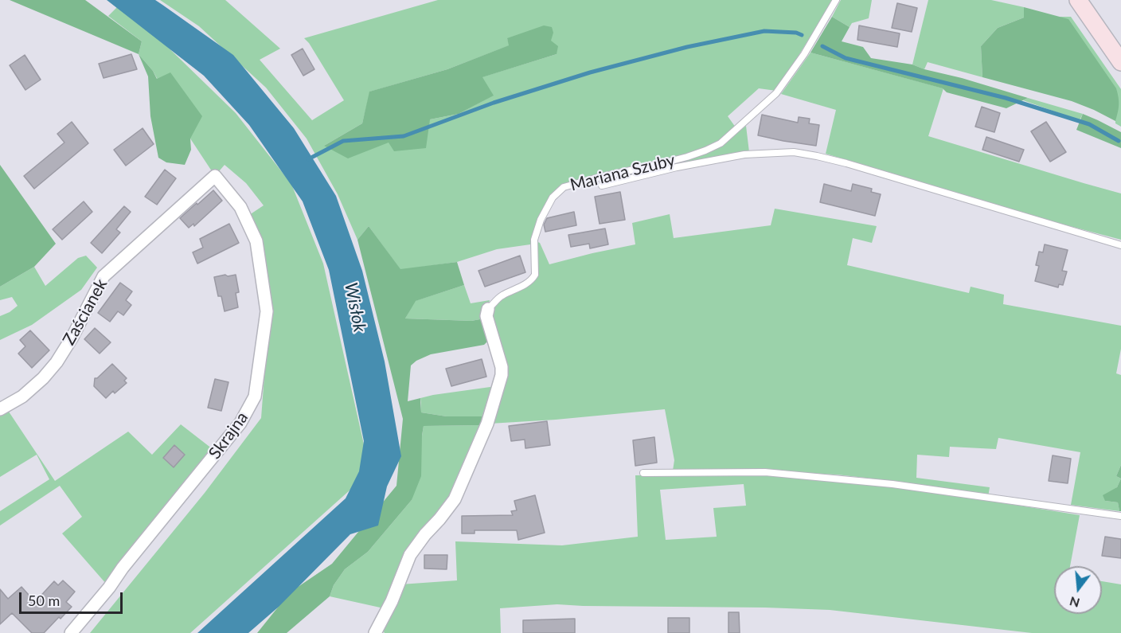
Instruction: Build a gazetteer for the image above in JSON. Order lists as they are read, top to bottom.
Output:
{
  "streets": {
    "street": ["Mariana Szuby", "Zaścianek", "Skrajna"]
  },
  "crossings": [
    ["Zaścianek", "Skrajna"]
  ],
  "water": ["Wisłok"],
  "scale_bar": "50 m",
  "north": "bottom"
}
